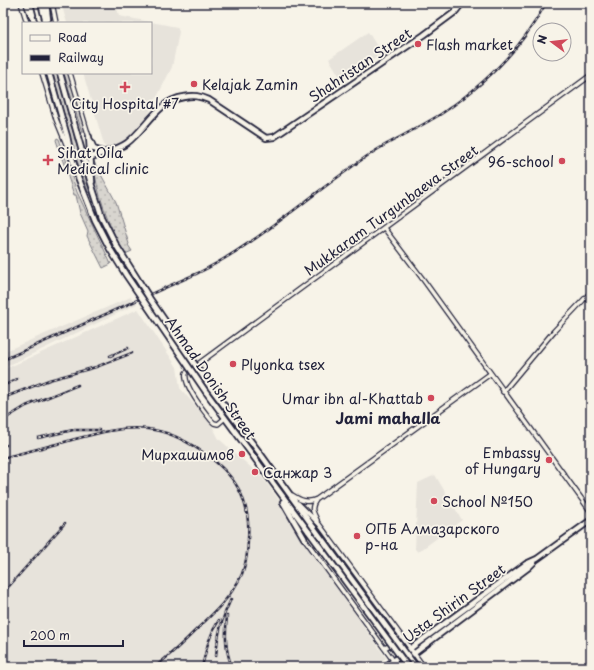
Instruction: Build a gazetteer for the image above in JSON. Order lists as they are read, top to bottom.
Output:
{
  "streets": {
    "main road": ["Shahristan Street", "Ahmad Donish Street", "Usta Shirin Street"],
    "street": ["Mukkaram Turgunbaeva Street"]
  },
  "crossings": [
    ["Mukkaram Turgunbaeva Street", "Ahmad Donish Street"],
    ["Ahmad Donish Street", "Usta Shirin Street"]
  ],
  "districts": ["Jami mahalla"],
  "places": {
    "other": [
      "Flash market",
      "Kelajak Zamin",
      "96-school",
      "Plyonka tsex",
      "Umar ibn al-Khattab",
      "Мирхашимов",
      "Embassy of Hungary",
      "Санжар 3",
      "School №150",
      "ОПБ Алмазарского р-на"
    ],
    "health": ["City Hospital #7", "Sihat Oila Medical clinic"]
  },
  "legend": ["Road", "Railway"],
  "scale_bar": "200 m",
  "north": "left"
}
